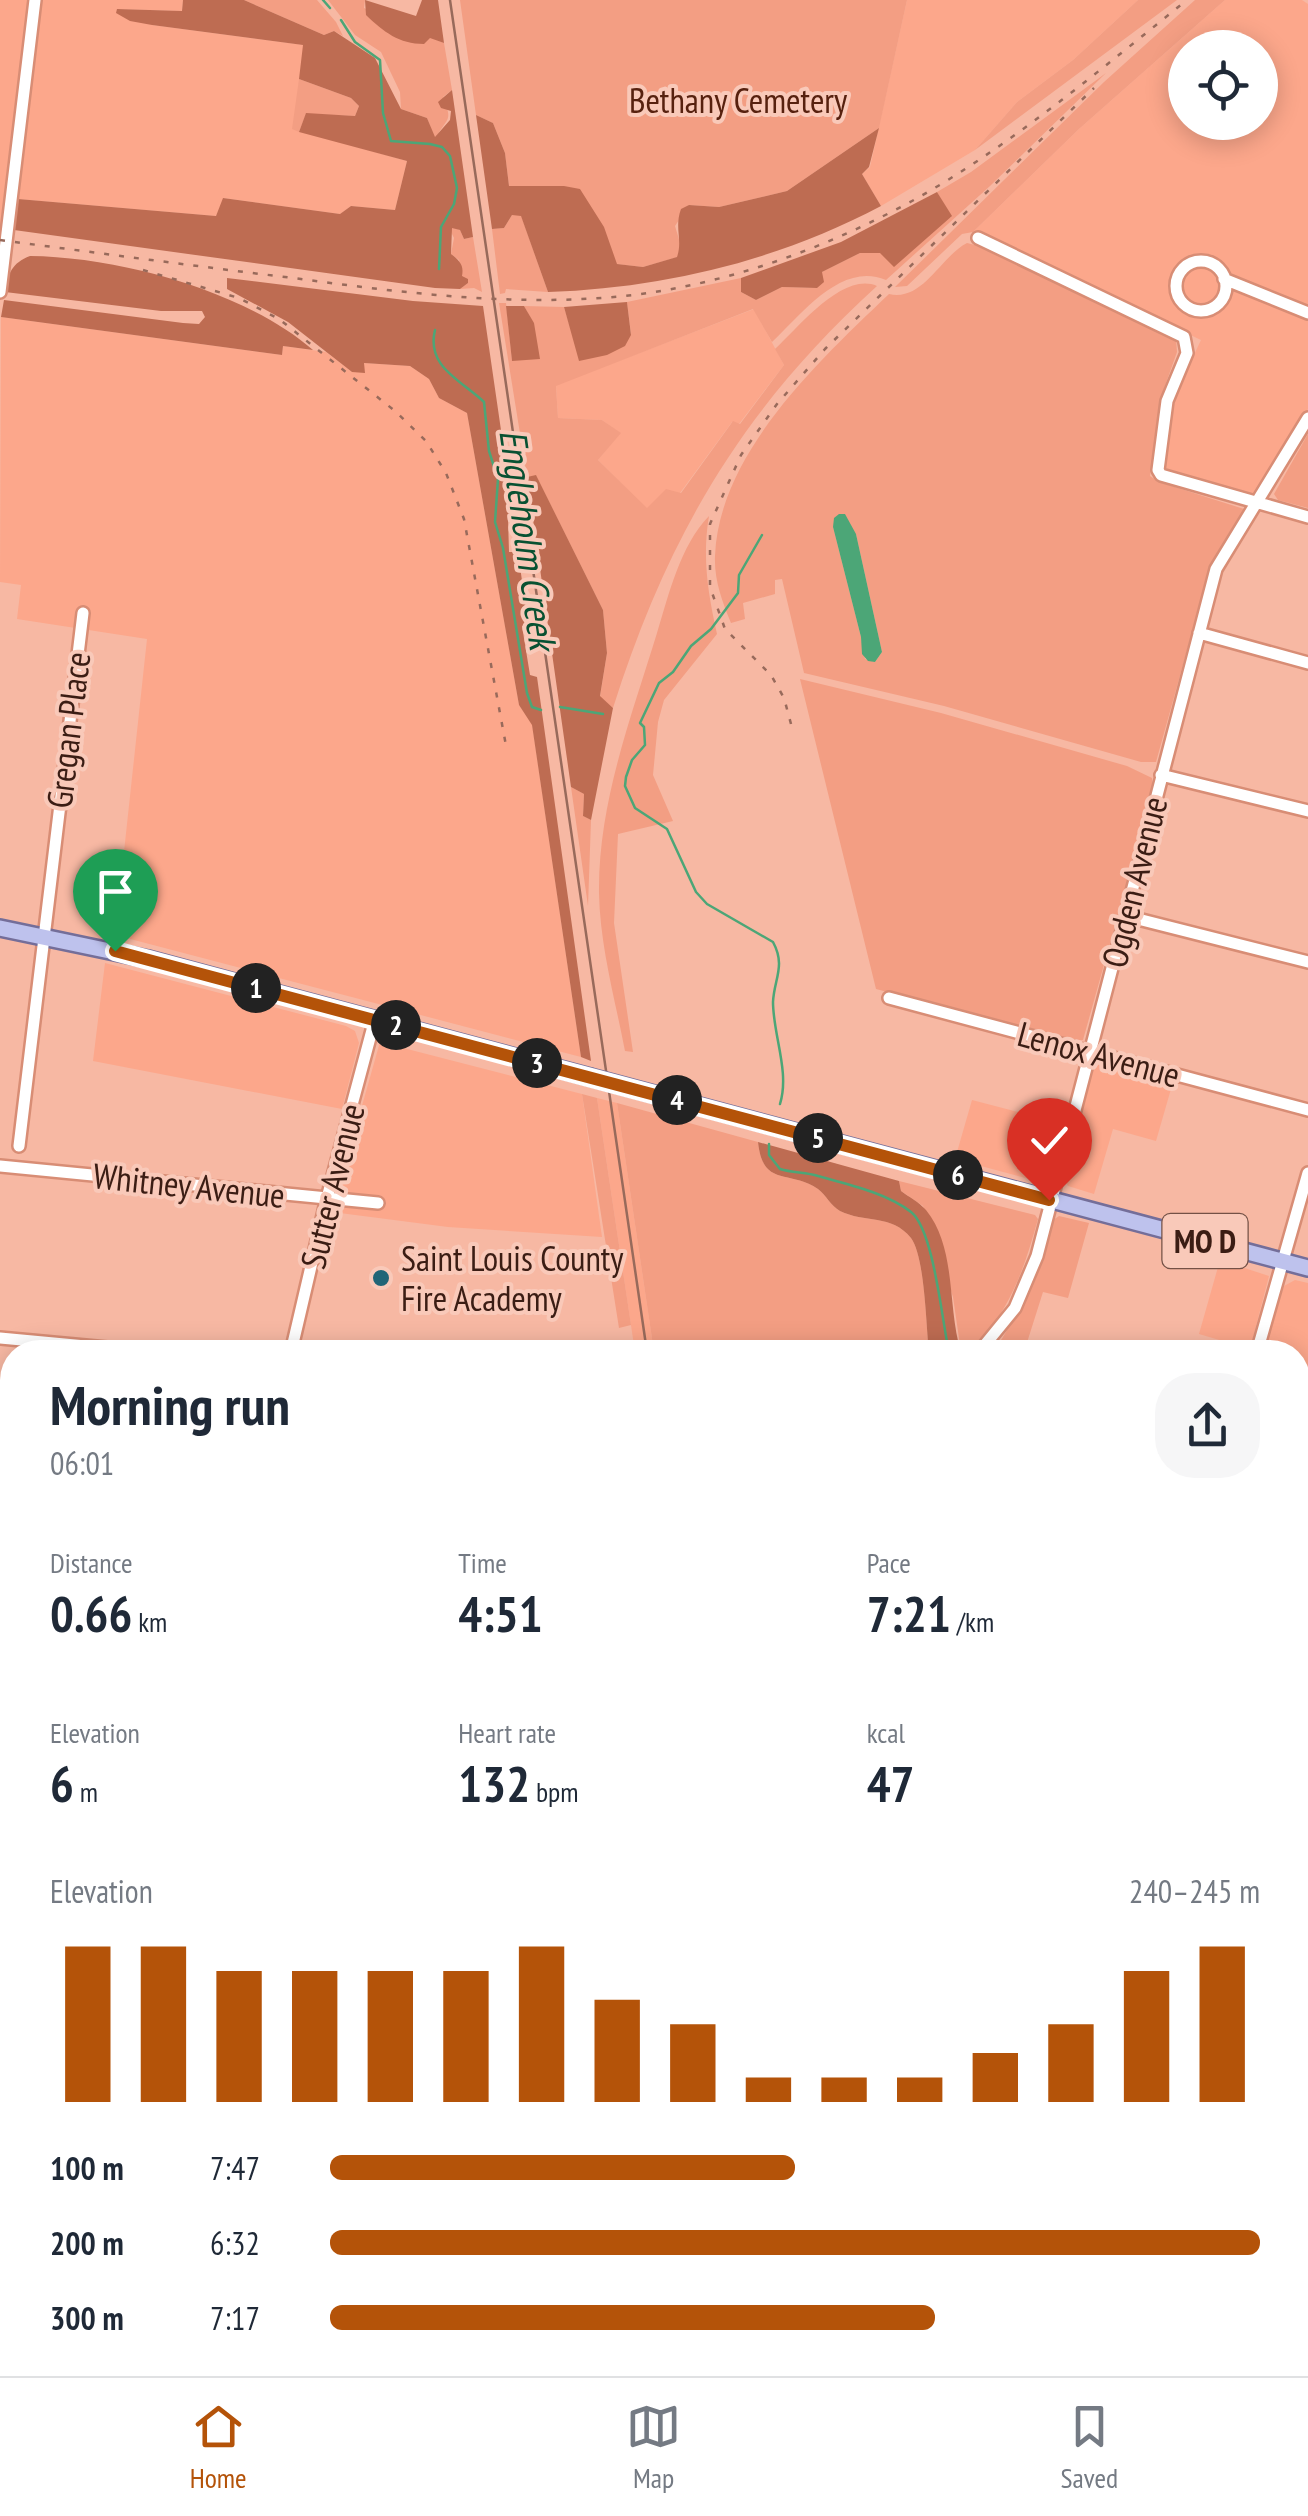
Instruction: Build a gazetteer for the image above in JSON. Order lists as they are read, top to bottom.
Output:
{
  "streets": {
    "main road": ["MO D"],
    "street": [
      "Gregan Place",
      "Ogden Avenue",
      "Lenox Avenue",
      "Whitney Avenue",
      "Sutter Avenue"
    ]
  },
  "crossings": [
    ["Gregan Place", "MO D"],
    ["Ogden Avenue", "Lenox Avenue"],
    ["Ogden Avenue", "MO D"],
    ["Whitney Avenue", "Sutter Avenue"],
    ["Sutter Avenue", "MO D"]
  ],
  "water": ["Engleholm Creek"],
  "parks": ["Bethany Cemetery"],
  "places": ["Saint Louis County Fire Academy"],
  "page": {
    "pins": [
      "1",
      "2",
      "3",
      "4",
      "5",
      "6"
    ],
    "heading": ["Morning run", "06:01"],
    "stats": [
      ["Distance", "0.66 km"],
      ["Time", "4:51"],
      ["Pace", "7:21 /km"],
      ["Elevation", "6 m"],
      ["Heart rate", "132 bpm"],
      ["kcal", "47"]
    ],
    "chart": ["Elevation", "240–245 m"],
    "list": [
      {
        "name": "100 m",
        "note": "7:47"
      },
      {
        "name": "200 m",
        "note": "6:32"
      },
      {
        "name": "300 m",
        "note": "7:17"
      }
    ],
    "tabs": ["Home", "Map", "Saved"]
  }
}
